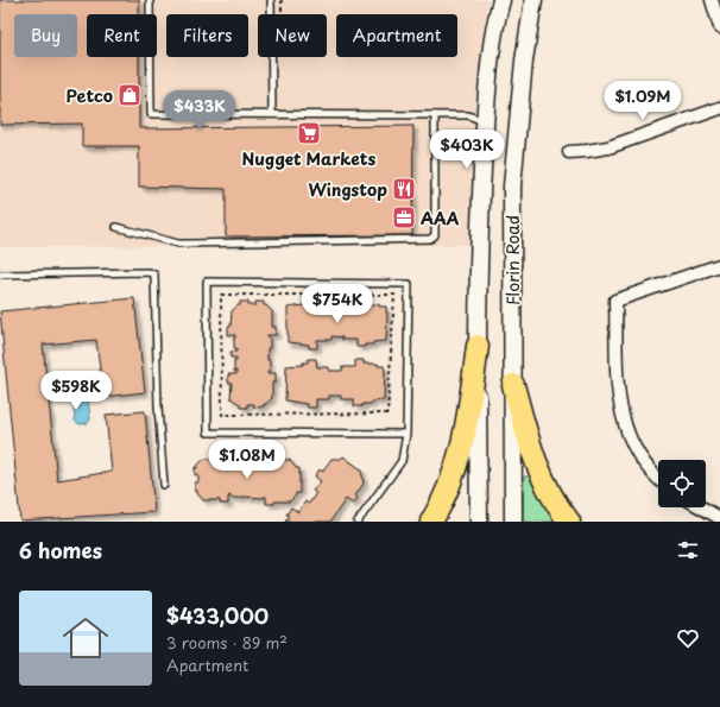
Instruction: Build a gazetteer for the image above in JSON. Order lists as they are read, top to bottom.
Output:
{
  "streets": {
    "main road": ["Florin Road"]
  },
  "places": {
    "shop": ["Petco"],
    "supermarket": ["Nugget Markets"],
    "restaurant": ["Wingstop"],
    "office": ["AAA"]
  },
  "page": {
    "chip": [
      "Buy",
      "Rent",
      "Filters",
      "New",
      "Apartment"
    ],
    "price": [
      "$1.09M",
      "$433K",
      "$403K",
      "$754K",
      "$598K",
      "$1.08M"
    ],
    "heading": "6 homes",
    "list": [
      {
        "name": "$433,000",
        "note": "3 rooms · 89 m² · Apartment"
      }
    ]
  }
}
